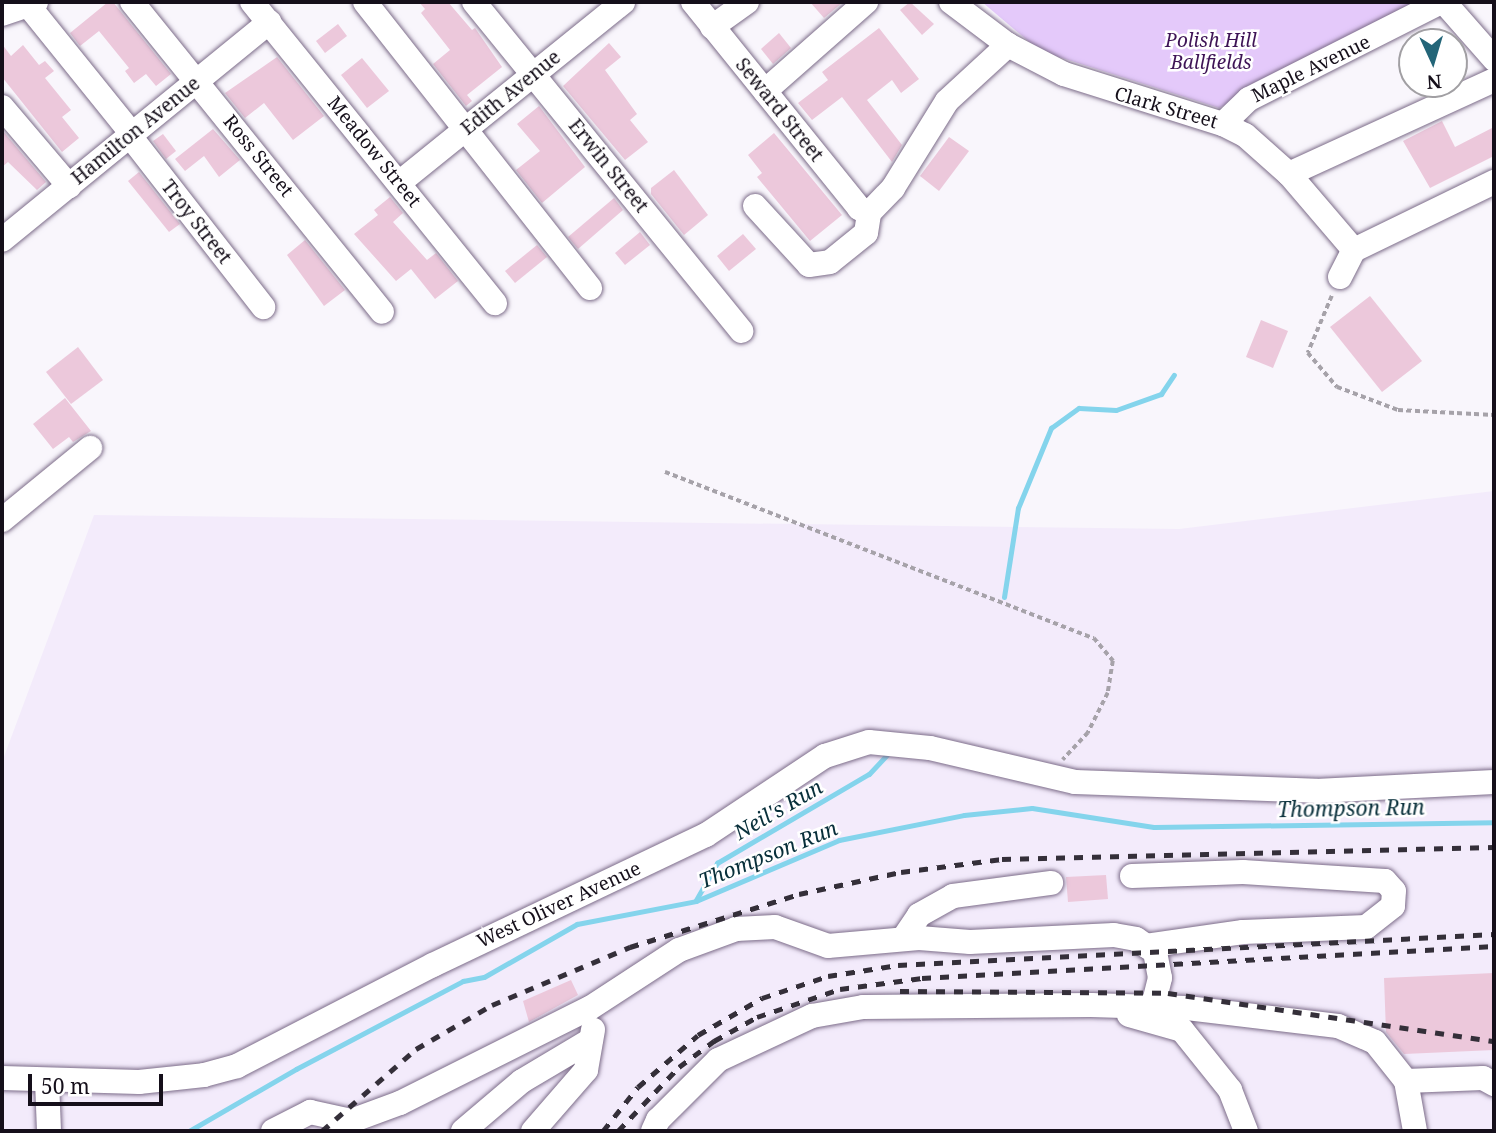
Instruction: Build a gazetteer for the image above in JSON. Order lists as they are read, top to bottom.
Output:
{
  "streets": {
    "street": [
      "Maple Avenue",
      "Edith Avenue",
      "Clark Street",
      "Seward Street",
      "Hamilton Avenue",
      "Meadow Street",
      "Ross Street",
      "Erwin Street",
      "Troy Street",
      "West Oliver Avenue"
    ]
  },
  "crossings": [
    ["Maple Avenue", "Clark Street"],
    ["Edith Avenue", "Meadow Street"],
    ["Edith Avenue", "Erwin Street"],
    ["Hamilton Avenue", "Meadow Street"],
    ["Hamilton Avenue", "Ross Street"],
    ["Hamilton Avenue", "Troy Street"]
  ],
  "water": ["Thompson Run", "Neil's Run"],
  "parks": ["Polish Hill Ballfields"],
  "scale_bar": "50 m",
  "north": "bottom"
}
